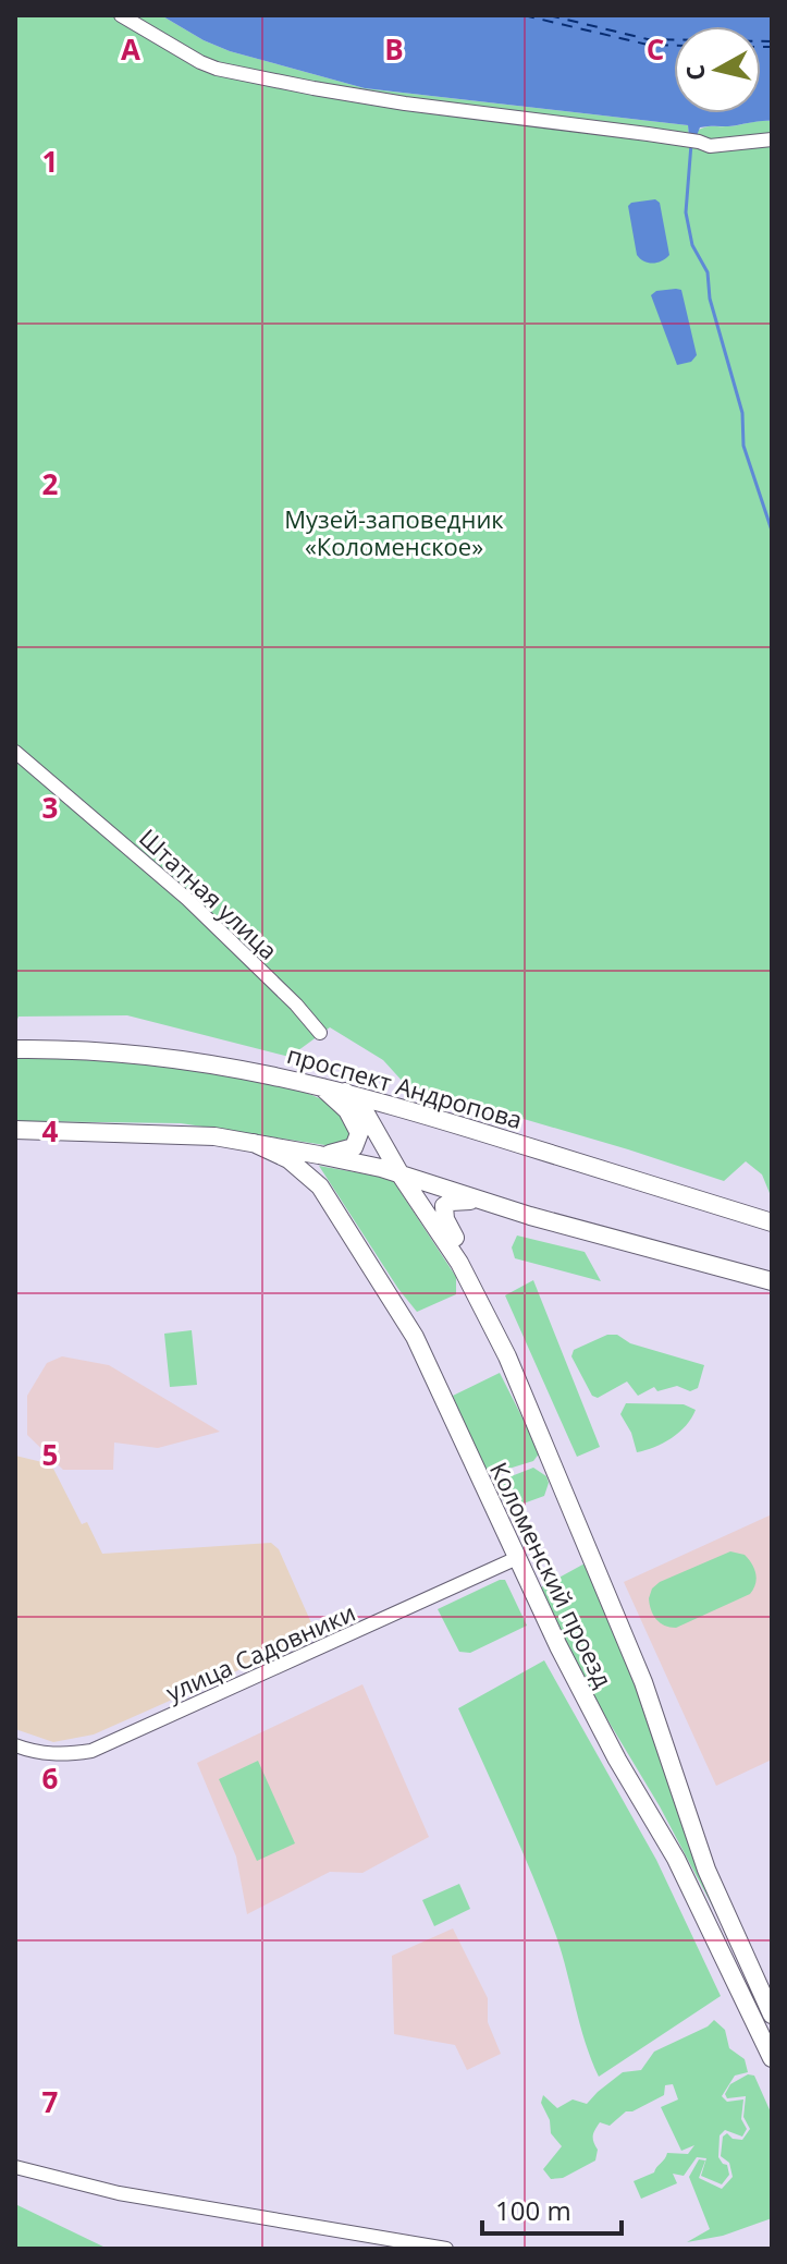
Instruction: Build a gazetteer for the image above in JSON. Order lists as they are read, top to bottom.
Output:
{
  "streets": {
    "main road": ["проспект Андропова", "Коломенский проезд"],
    "street": ["Штатная улица", "улица Садовники"]
  },
  "crossings": [
    ["проспект Андропова", "Коломенский проезд"],
    ["Коломенский проезд", "улица Садовники"]
  ],
  "parks": ["Музей-заповедник «Коломенское»"],
  "scale_bar": "100 m",
  "north": "left",
  "grid": {
    "columns": ["A", "B", "C"],
    "rows": [
      "1",
      "2",
      "3",
      "4",
      "5",
      "6",
      "7"
    ]
  }
}
